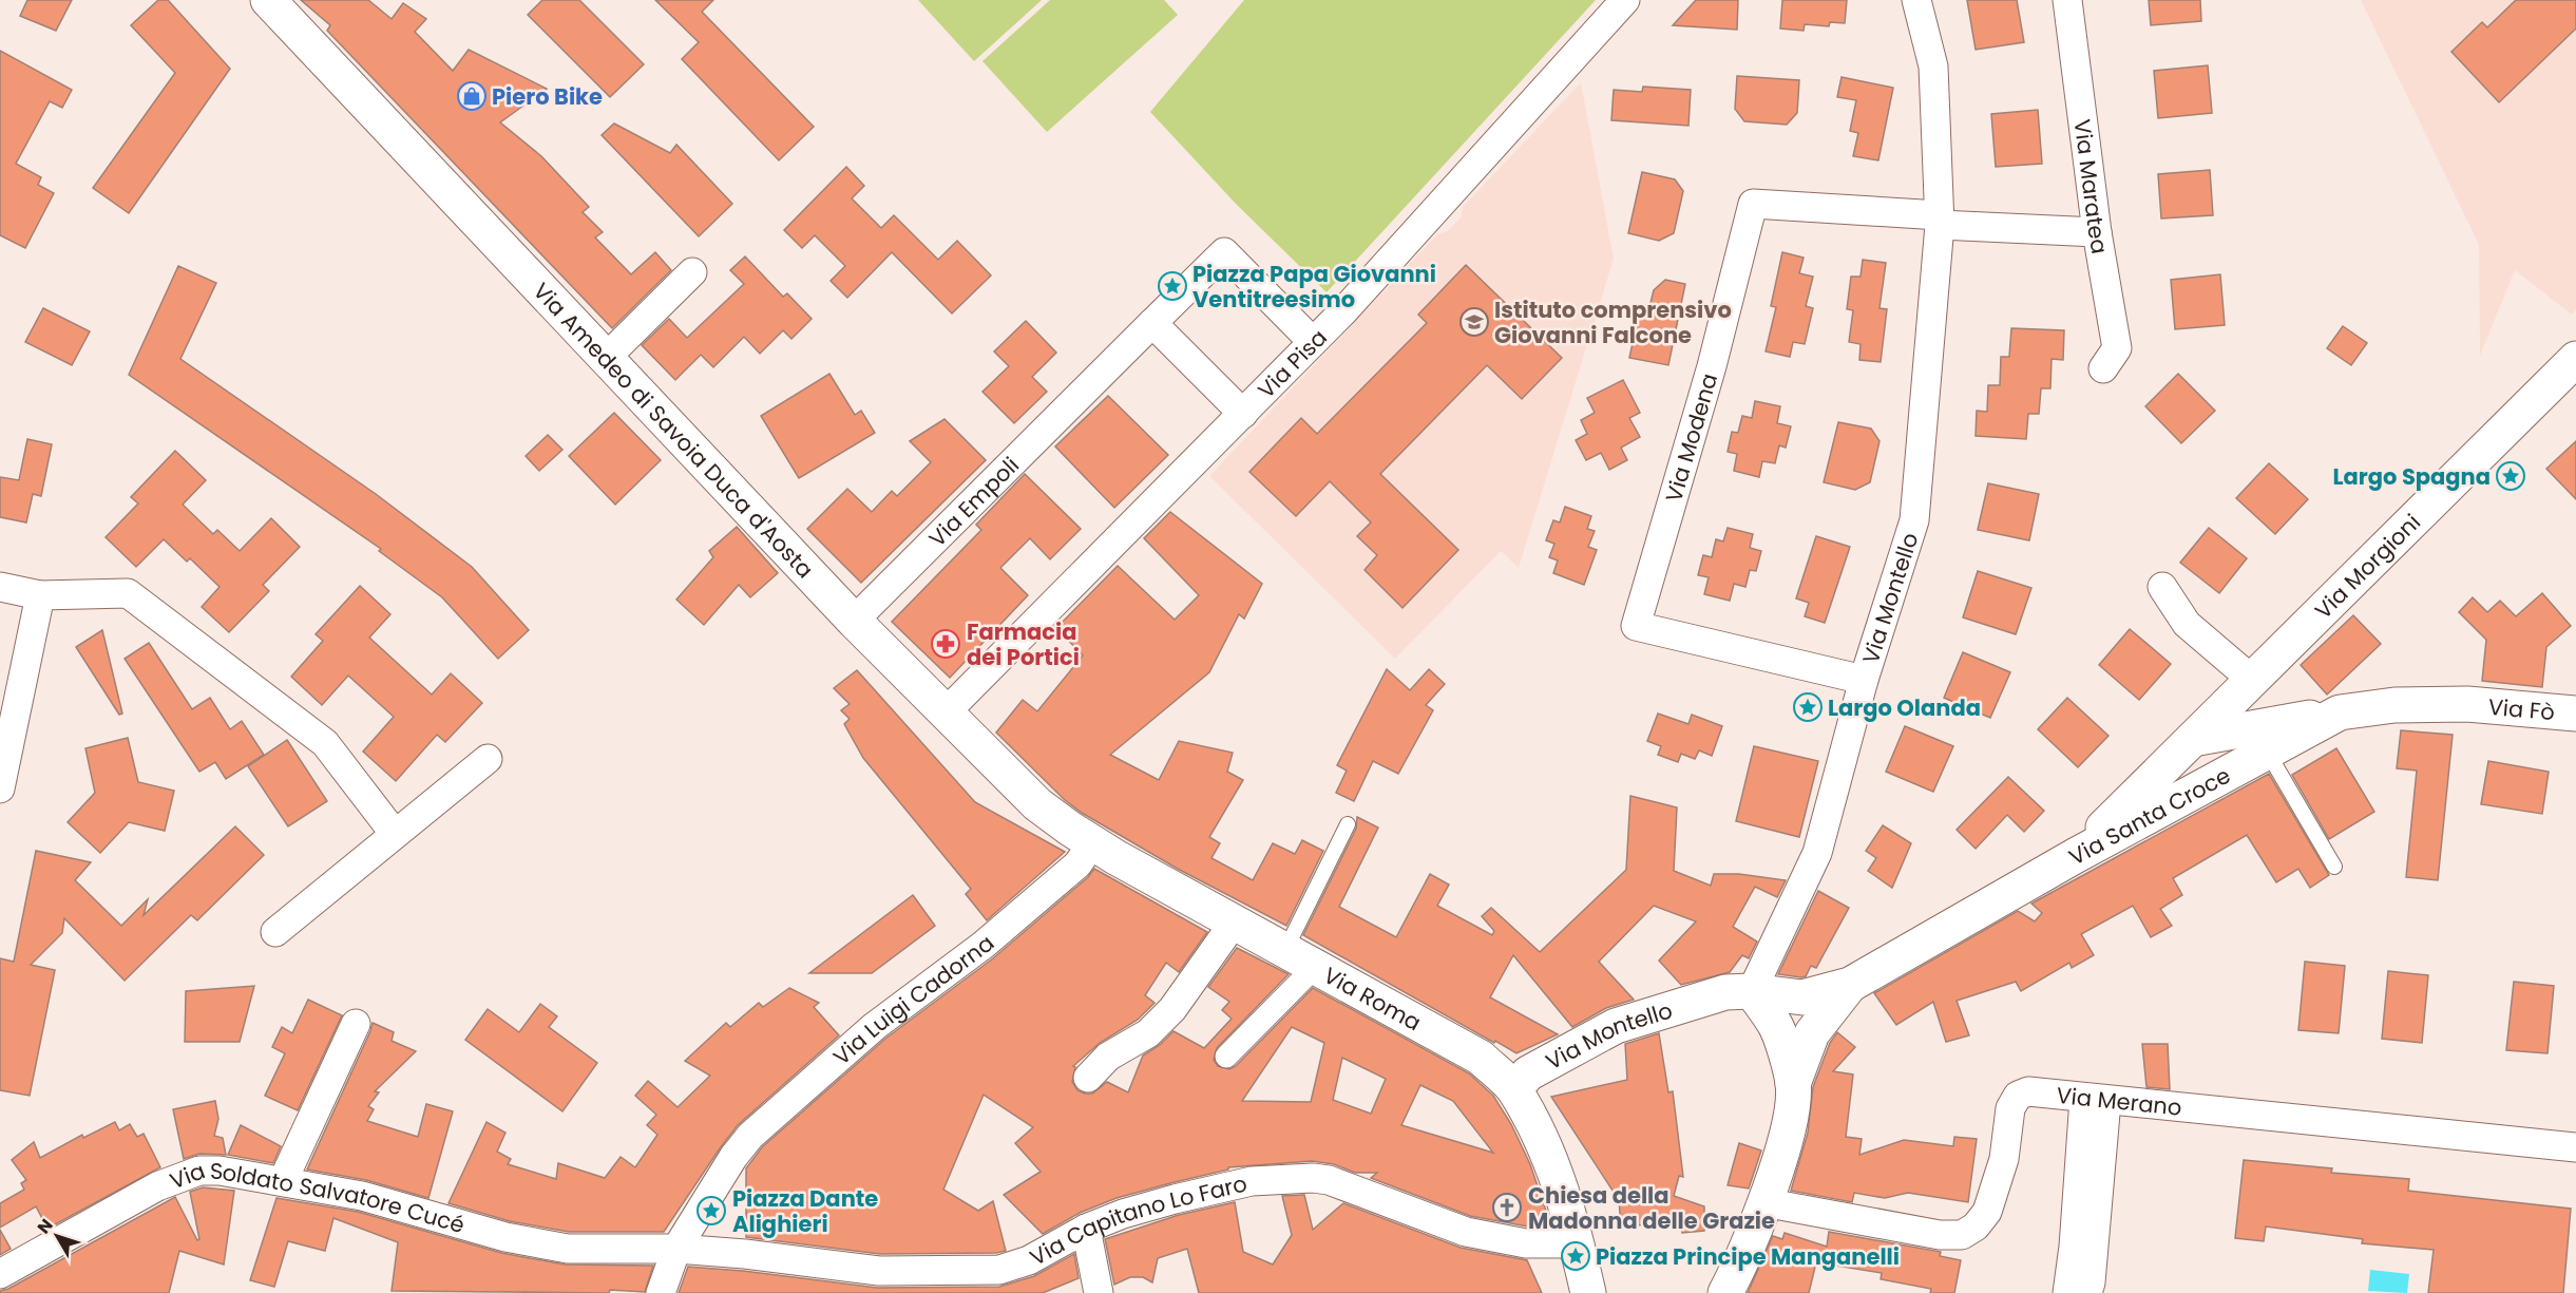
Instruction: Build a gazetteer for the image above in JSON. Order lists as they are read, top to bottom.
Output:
{
  "streets": {
    "street": [
      "Via Maratea",
      "Via Pisa",
      "Via Amedeo di Savoia Duca d'Aosta",
      "Via Modena",
      "Via Empoli",
      "Via Morgioni",
      "Via Montello",
      "Via Fò",
      "Via Santa Croce",
      "Via Roma",
      "Via Luigi Cadorna",
      "Via Merano",
      "Via Soldato Salvatore Cucé",
      "Via Capitano Lo Faro"
    ]
  },
  "crossings": [
    ["Via Pisa", "Via Amedeo di Savoia Duca d'Aosta"],
    ["Via Pisa", "Via Empoli"],
    ["Via Amedeo di Savoia Duca d'Aosta", "Via Empoli"],
    ["Via Amedeo di Savoia Duca d'Aosta", "Via Roma"],
    ["Via Amedeo di Savoia Duca d'Aosta", "Via Luigi Cadorna"],
    ["Via Modena", "Via Montello"],
    ["Via Morgioni", "Via Santa Croce"],
    ["Via Montello", "Via Roma"],
    ["Via Fò", "Via Santa Croce"],
    ["Via Roma", "Via Luigi Cadorna"],
    ["Via Roma", "Via Capitano Lo Faro"],
    ["Via Luigi Cadorna", "Via Soldato Salvatore Cucé"],
    ["Via Soldato Salvatore Cucé", "Via Capitano Lo Faro"]
  ],
  "places": {
    "shop": ["Piero Bike"],
    "place": [
      "Piazza Papa Giovanni Ventitreesimo",
      "Largo Spagna",
      "Largo Olanda",
      "Piazza Dante Alighieri",
      "Piazza Principe Manganelli"
    ],
    "school or university": ["Istituto comprensivo Giovanni Falcone"],
    "pharmacy": ["Farmacia dei Portici"],
    "church": ["Chiesa della Madonna delle Grazie"]
  },
  "north": "top left"
}
